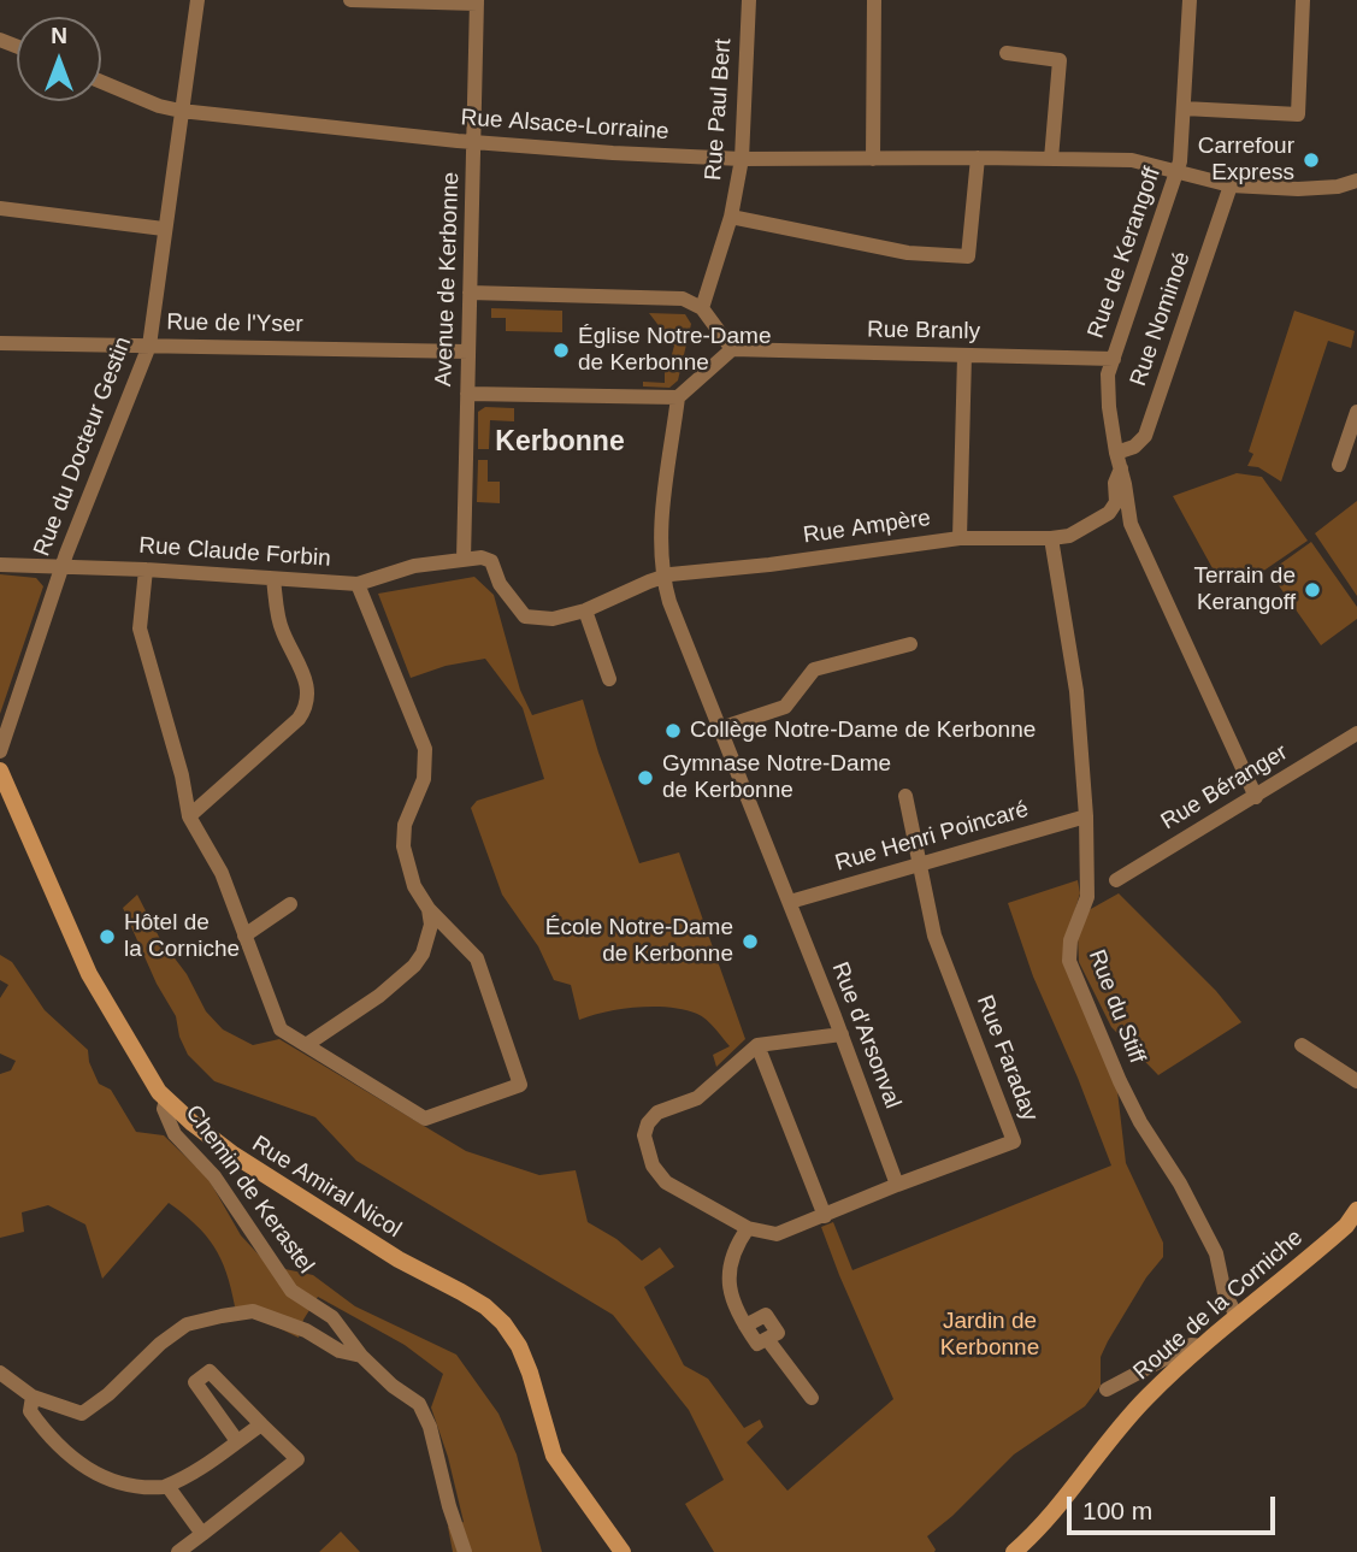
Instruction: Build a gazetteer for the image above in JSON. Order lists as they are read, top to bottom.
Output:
{
  "streets": {
    "street": [
      "Rue Paul Bert",
      "Rue Alsace-Lorraine",
      "Rue de Kerangoff",
      "Avenue de Kerbonne",
      "Rue Nominoé",
      "Rue de l'Yser",
      "Rue Branly",
      "Rue du Docteur Gestin",
      "Rue Ampère",
      "Rue Claude Forbin",
      "Rue Béranger",
      "Rue Henri Poincaré",
      "Rue du Stiff",
      "Rue d'Arsonval",
      "Rue Faraday",
      "Rue Amiral Nicol",
      "Chemin de Kerastel",
      "Route de la Corniche"
    ]
  },
  "crossings": [
    ["Rue Paul Bert", "Rue Alsace-Lorraine"],
    ["Rue Alsace-Lorraine", "Rue de Kerangoff"],
    ["Rue Alsace-Lorraine", "Avenue de Kerbonne"],
    ["Rue Alsace-Lorraine", "Rue Nominoé"],
    ["Rue Alsace-Lorraine", "Rue du Docteur Gestin"],
    ["Rue de Kerangoff", "Rue Nominoé"],
    ["Rue de Kerangoff", "Rue Branly"],
    ["Rue de Kerangoff", "Rue Ampère"],
    ["Rue de Kerangoff", "Rue Béranger"],
    ["Avenue de Kerbonne", "Rue de l'Yser"],
    ["Avenue de Kerbonne", "Rue Ampère"],
    ["Avenue de Kerbonne", "Rue Claude Forbin"],
    ["Rue Nominoé", "Rue Ampère"],
    ["Rue de l'Yser", "Rue du Docteur Gestin"],
    ["Rue du Docteur Gestin", "Rue Claude Forbin"],
    ["Rue Ampère", "Rue Claude Forbin"],
    ["Rue Ampère", "Rue du Stiff"],
    ["Rue Henri Poincaré", "Rue du Stiff"],
    ["Rue Henri Poincaré", "Rue d'Arsonval"],
    ["Rue Henri Poincaré", "Rue Faraday"],
    ["Rue du Stiff", "Route de la Corniche"],
    ["Rue d'Arsonval", "Rue Faraday"],
    ["Rue Amiral Nicol", "Chemin de Kerastel"]
  ],
  "districts": ["Kerbonne"],
  "parks": ["Jardin de Kerbonne"],
  "places": [
    "Carrefour Express",
    "Église Notre-Dame de Kerbonne",
    "Terrain de Kerangoff",
    "Collège Notre-Dame de Kerbonne",
    "Gymnase Notre-Dame de Kerbonne",
    "Hôtel de la Corniche",
    "École Notre-Dame de Kerbonne"
  ],
  "scale_bar": "100 m",
  "north": "top"
}
